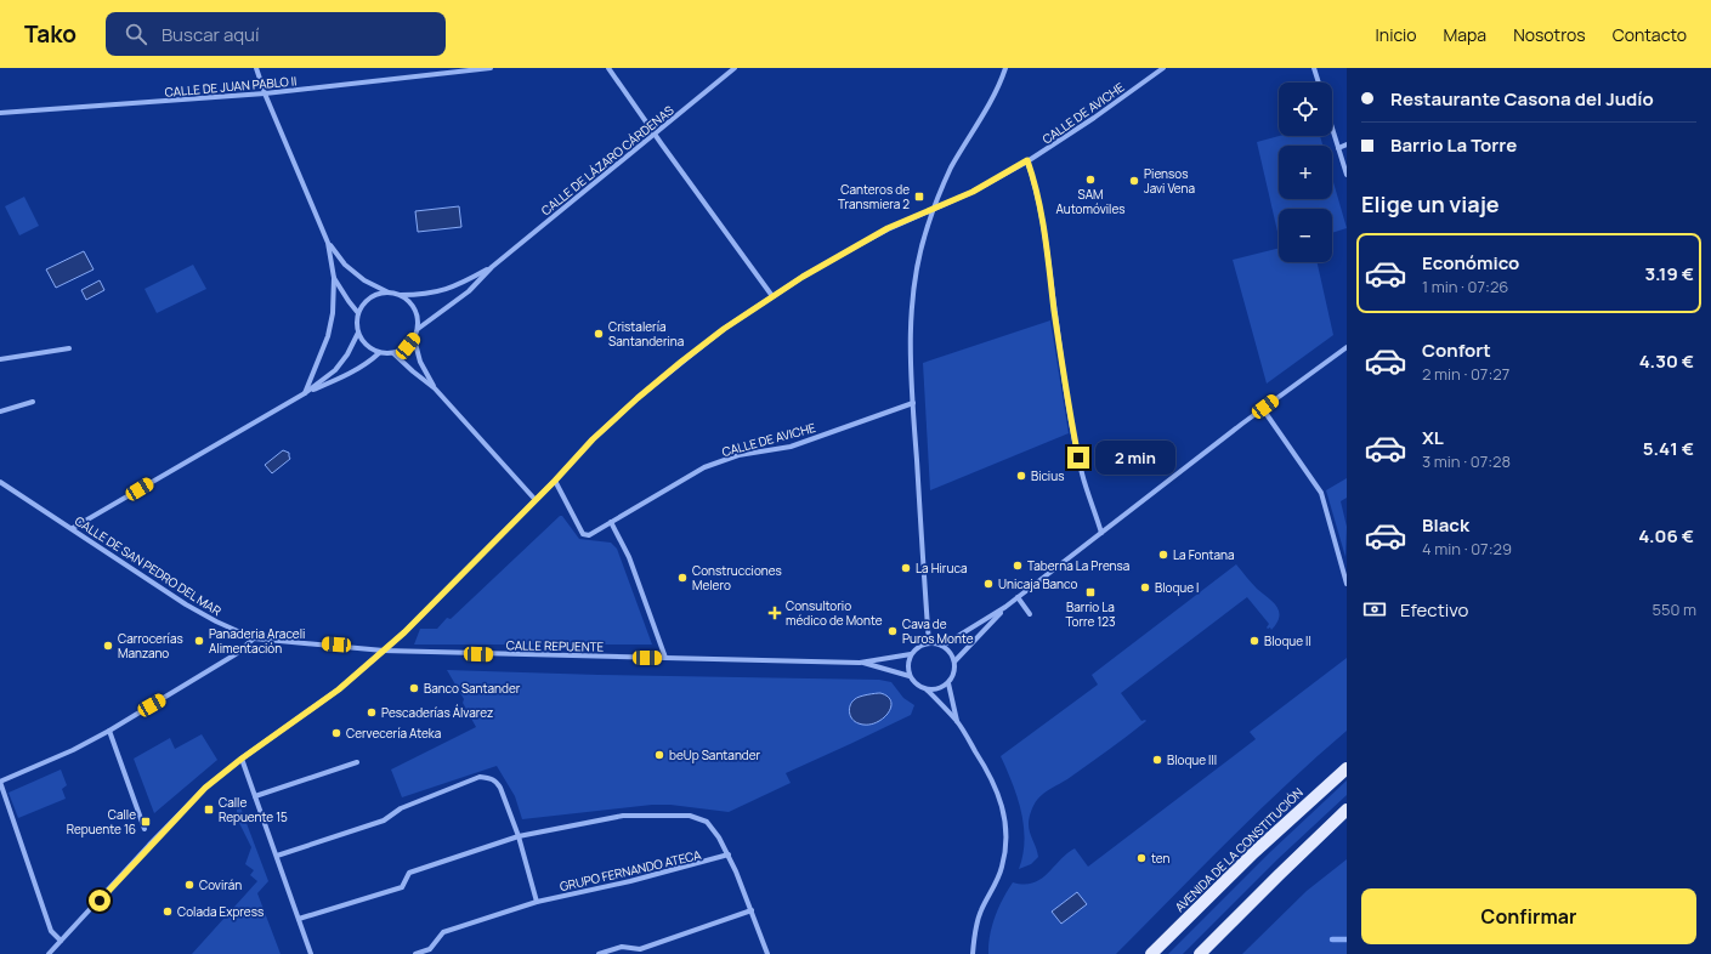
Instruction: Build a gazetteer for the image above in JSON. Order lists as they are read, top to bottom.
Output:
{
  "streets": {
    "main road": ["AVENIDA DE LA CONSTITUCIÓN"],
    "street": [
      "CALLE DE JUAN PABLO II",
      "CALLE DE AVICHE",
      "CALLE DE LÁZARO CÁRDENAS",
      "CALLE DE SAN PEDRO DEL MAR",
      "CALLE REPUENTE",
      "GRUPO FERNANDO ATECA"
    ]
  },
  "crossings": [
    ["CALLE DE AVICHE", "CALLE DE SAN PEDRO DEL MAR"],
    ["CALLE DE AVICHE", "CALLE REPUENTE"],
    ["CALLE DE SAN PEDRO DEL MAR", "CALLE REPUENTE"]
  ],
  "places": {
    "other": [
      "SAM Automóviles",
      "Piensos Javi Vena",
      "Cristalería Santanderina",
      "Bicius",
      "La Fontana",
      "Taberna La Prensa",
      "La Hiruca",
      "Construcciones Melero",
      "Unicaja Banco",
      "Bloque I",
      "Cava de Puros Monte",
      "Panaderia Araceli Alimentación",
      "Bloque II",
      "Carrocerías Manzano",
      "Banco Santander",
      "Pescaderías Álvarez",
      "Cervecería Ateka",
      "beUp Santander",
      "Bloque III",
      "ten",
      "Covirán",
      "Colada Express"
    ],
    "transit": [
      "Canteros de Transmiera 2",
      "Barrio La Torre 123",
      "Calle Repuente 15",
      "Calle Repuente 16"
    ],
    "health": ["Consultorio médico de Monte"]
  },
  "page": {
    "header": "Tako",
    "search": "Buscar aquí",
    "nav": [
      "Inicio",
      "Mapa",
      "Nosotros",
      "Contacto"
    ],
    "banner": ["Restaurante Casona del Judío", "Barrio La Torre"],
    "map_buttons": ["+", "−"],
    "heading": "Elige un viaje",
    "list": [
      {
        "name": "Económico",
        "note": "1 min · 07:26",
        "value": "3.19 €"
      },
      {
        "name": "Confort",
        "note": "2 min · 07:27",
        "value": "4.30 €"
      },
      {
        "name": "XL",
        "note": "3 min · 07:28",
        "value": "5.41 €"
      },
      {
        "name": "Black",
        "note": "4 min · 07:29",
        "value": "4.06 €"
      }
    ],
    "bubble": "2 min",
    "pay": ["Efectivo", "550 m"],
    "buttons": "Confirmar"
  }
}
